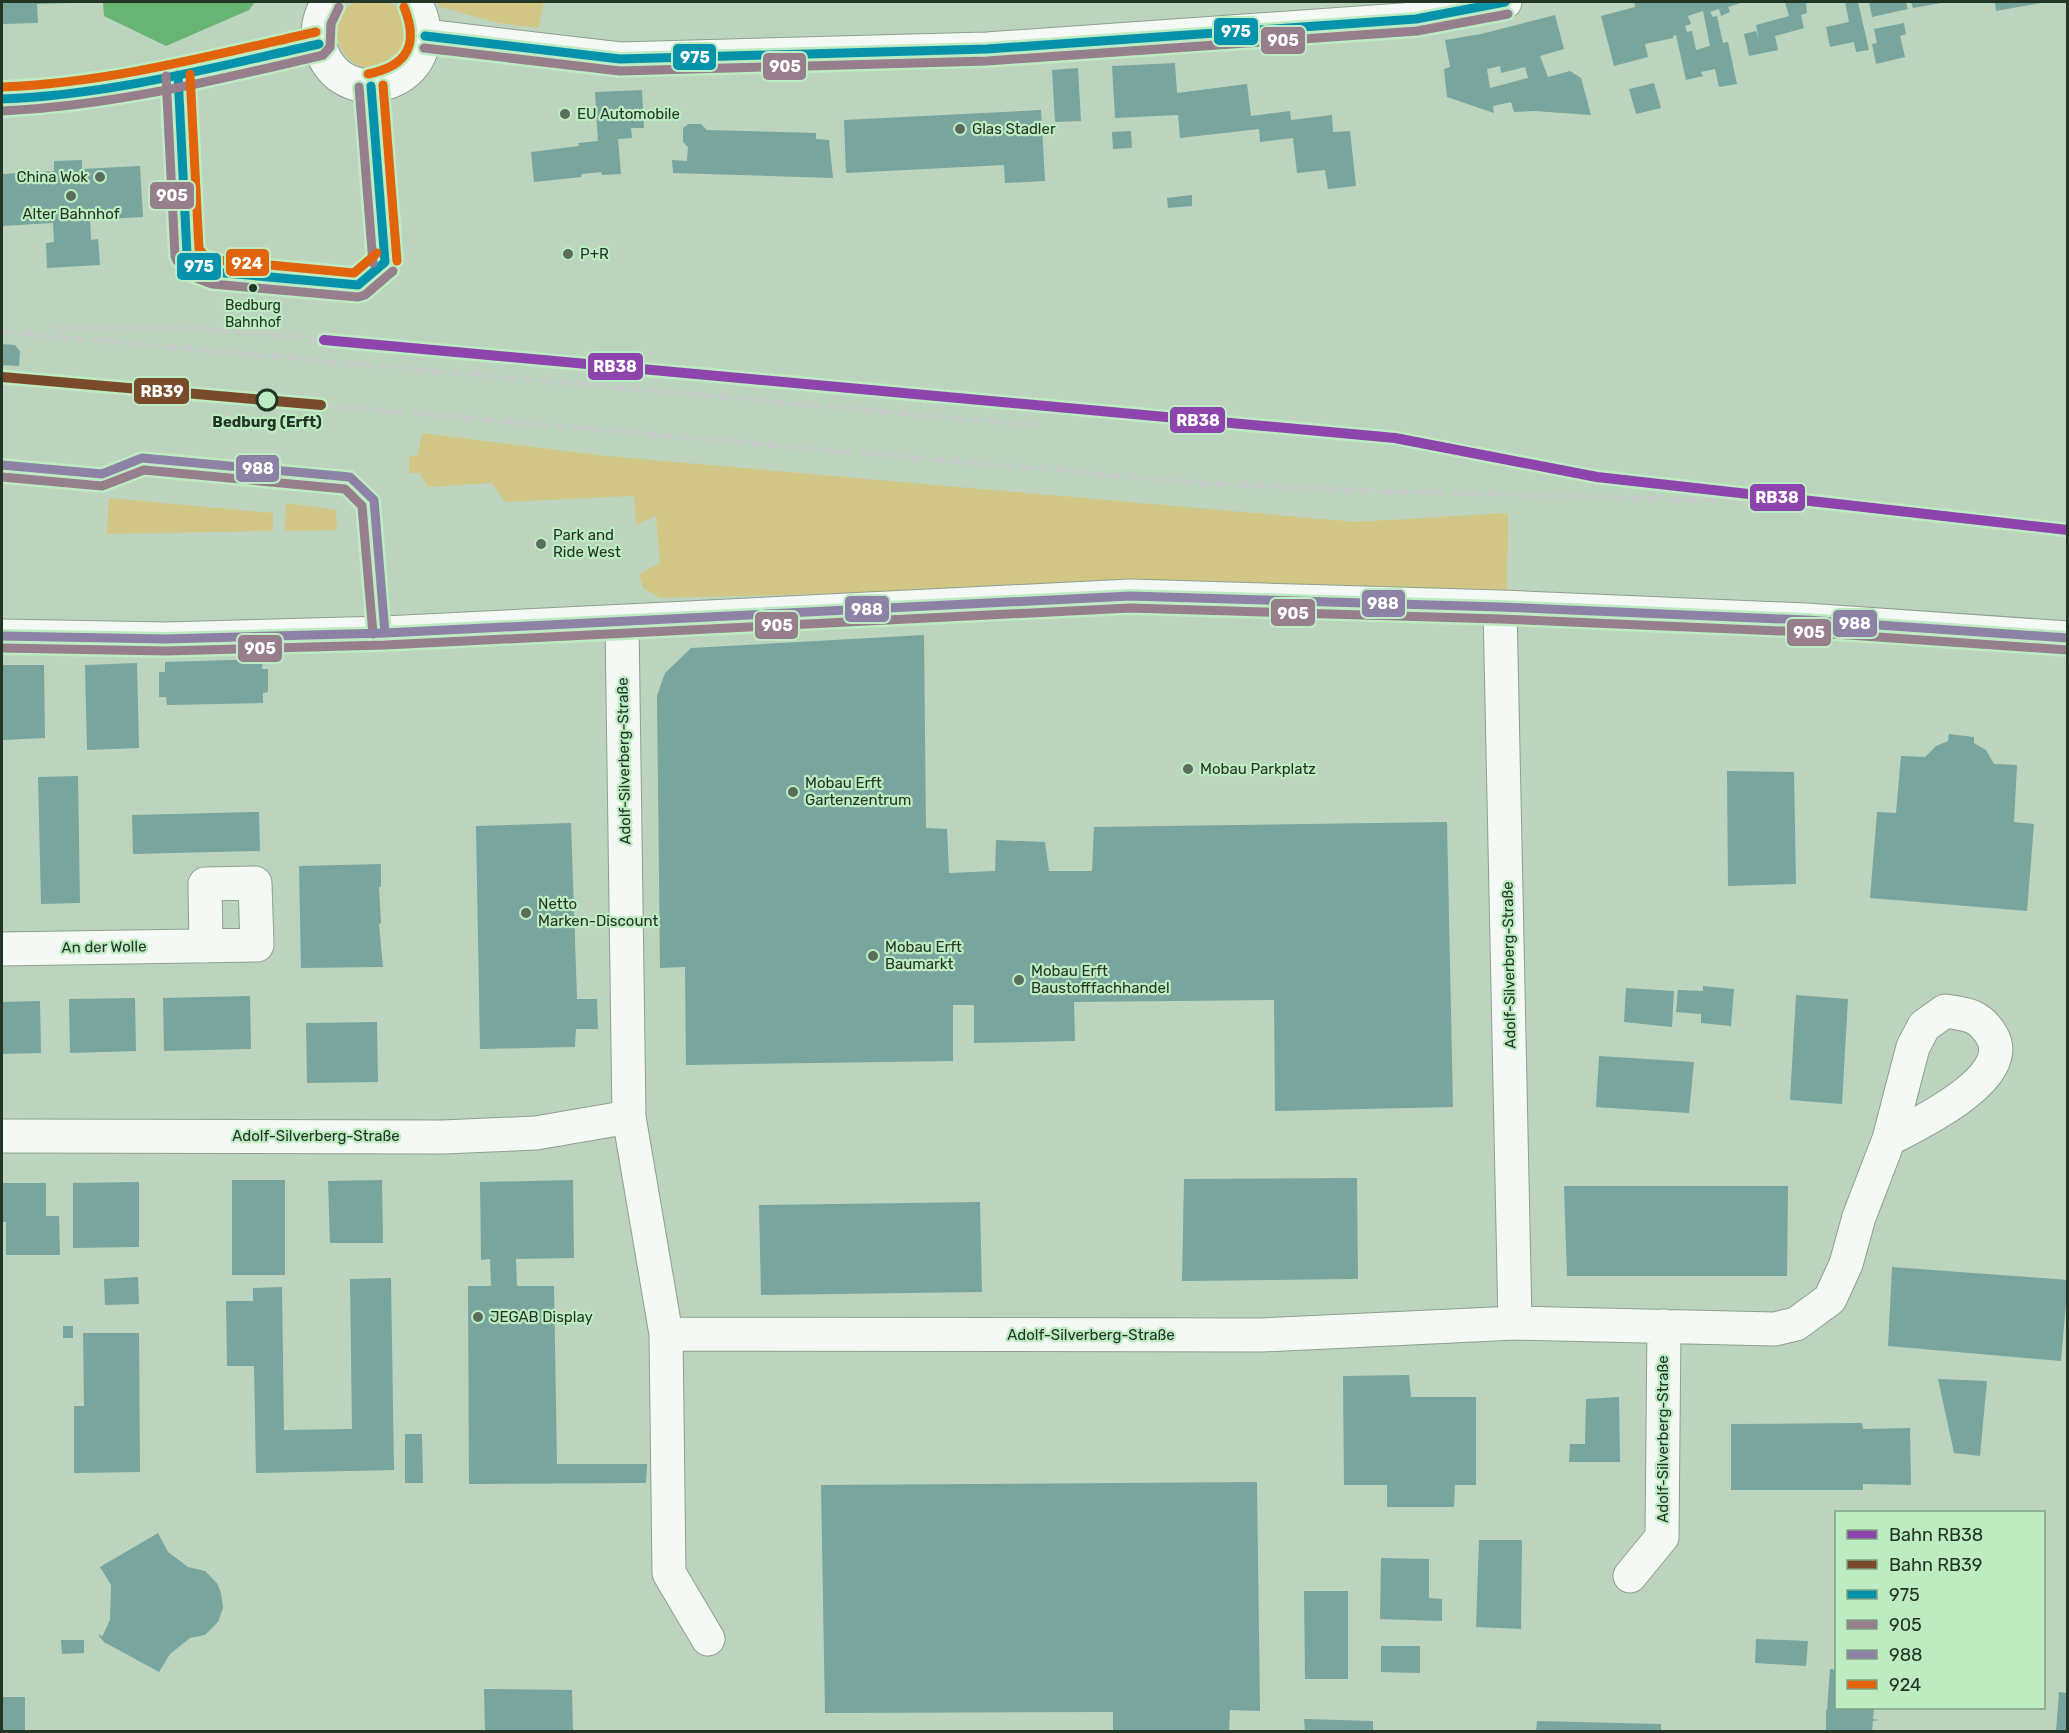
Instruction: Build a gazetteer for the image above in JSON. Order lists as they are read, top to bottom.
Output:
{
  "streets": {
    "street": ["Adolf-Silverberg-Straße", "An der Wolle"]
  },
  "places": [
    "EU Automobile",
    "Glas Stadler",
    "China Wok",
    "Alter Bahnhof",
    "P+R",
    "Bedburg Bahnhof",
    "Bedburg (Erft)",
    "Park and Ride West",
    "Mobau Parkplatz",
    "Mobau Erft Gartenzentrum",
    "Netto Marken-Discount",
    "Mobau Erft Baumarkt",
    "Mobau Erft Baustofffachhandel",
    "JEGAB Display"
  ],
  "lines": [
    "transit line 975",
    "transit line 905",
    "transit line 924",
    "rail line RB38",
    "rail line RB39",
    "transit line 988"
  ],
  "legend": [
    "Bahn RB38",
    "Bahn RB39",
    "975",
    "905",
    "988",
    "924"
  ]
}
